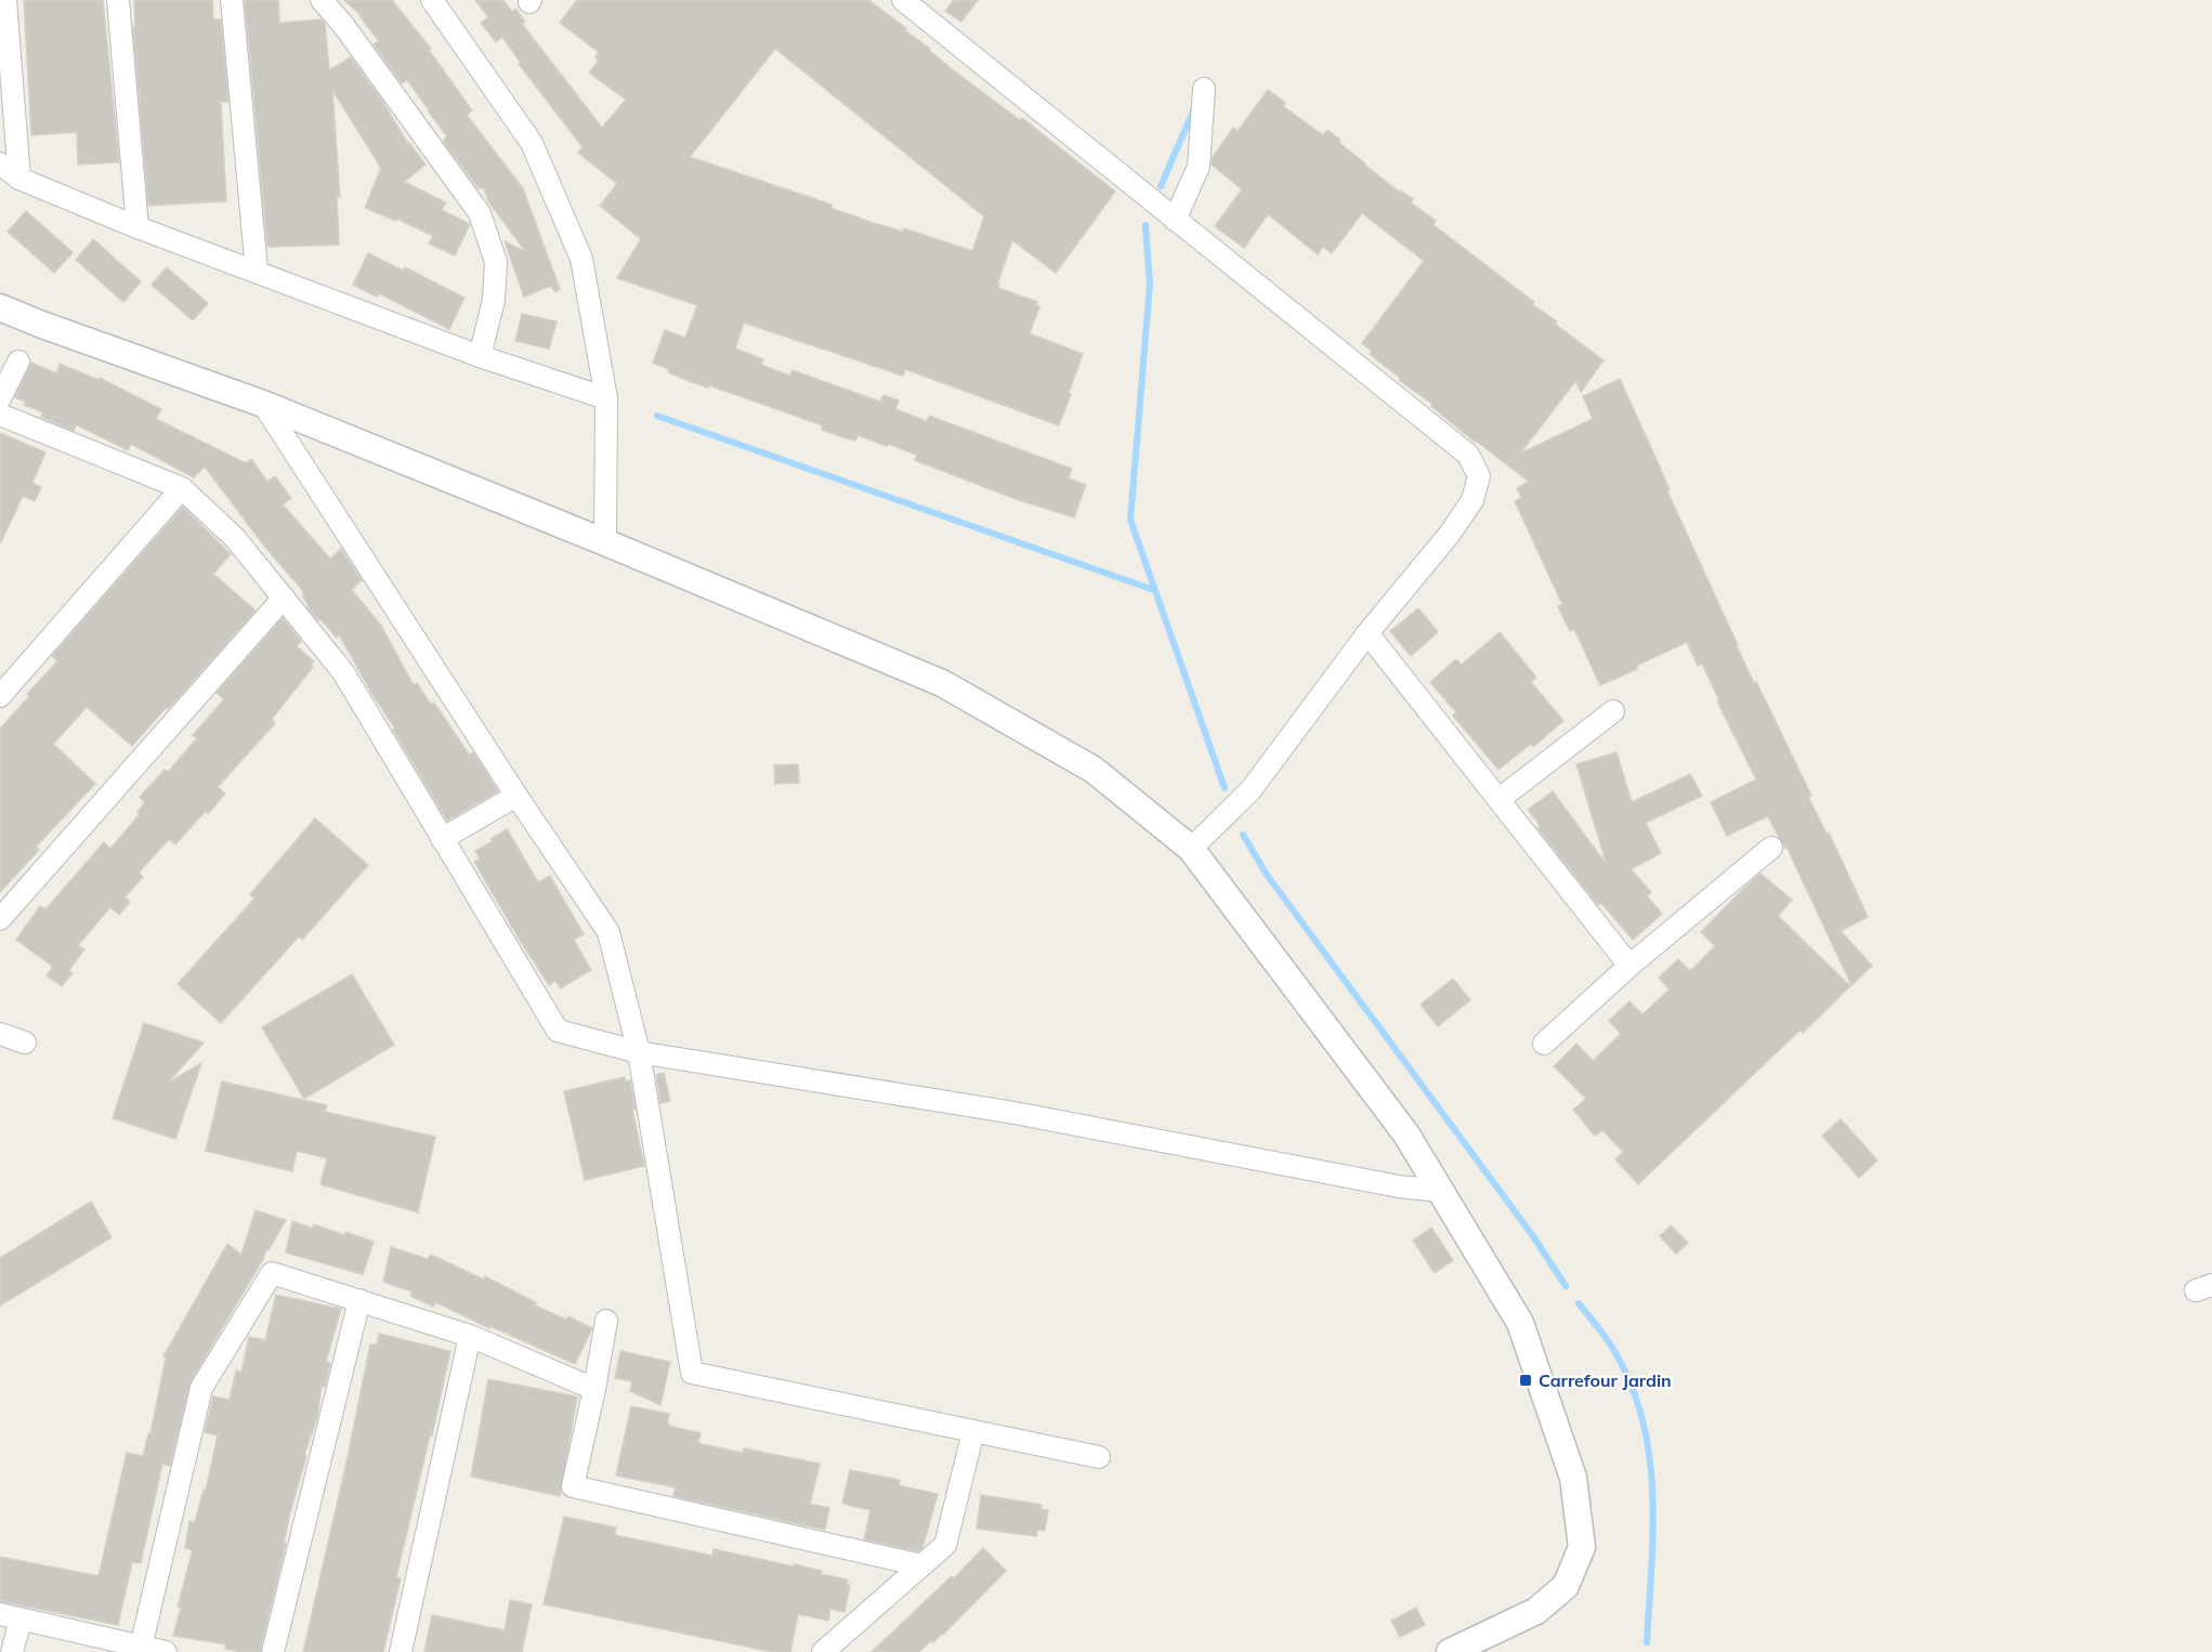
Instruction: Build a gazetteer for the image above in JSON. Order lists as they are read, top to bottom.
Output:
{
  "places": {
    "transit": ["Carrefour Jardin"]
  }
}
